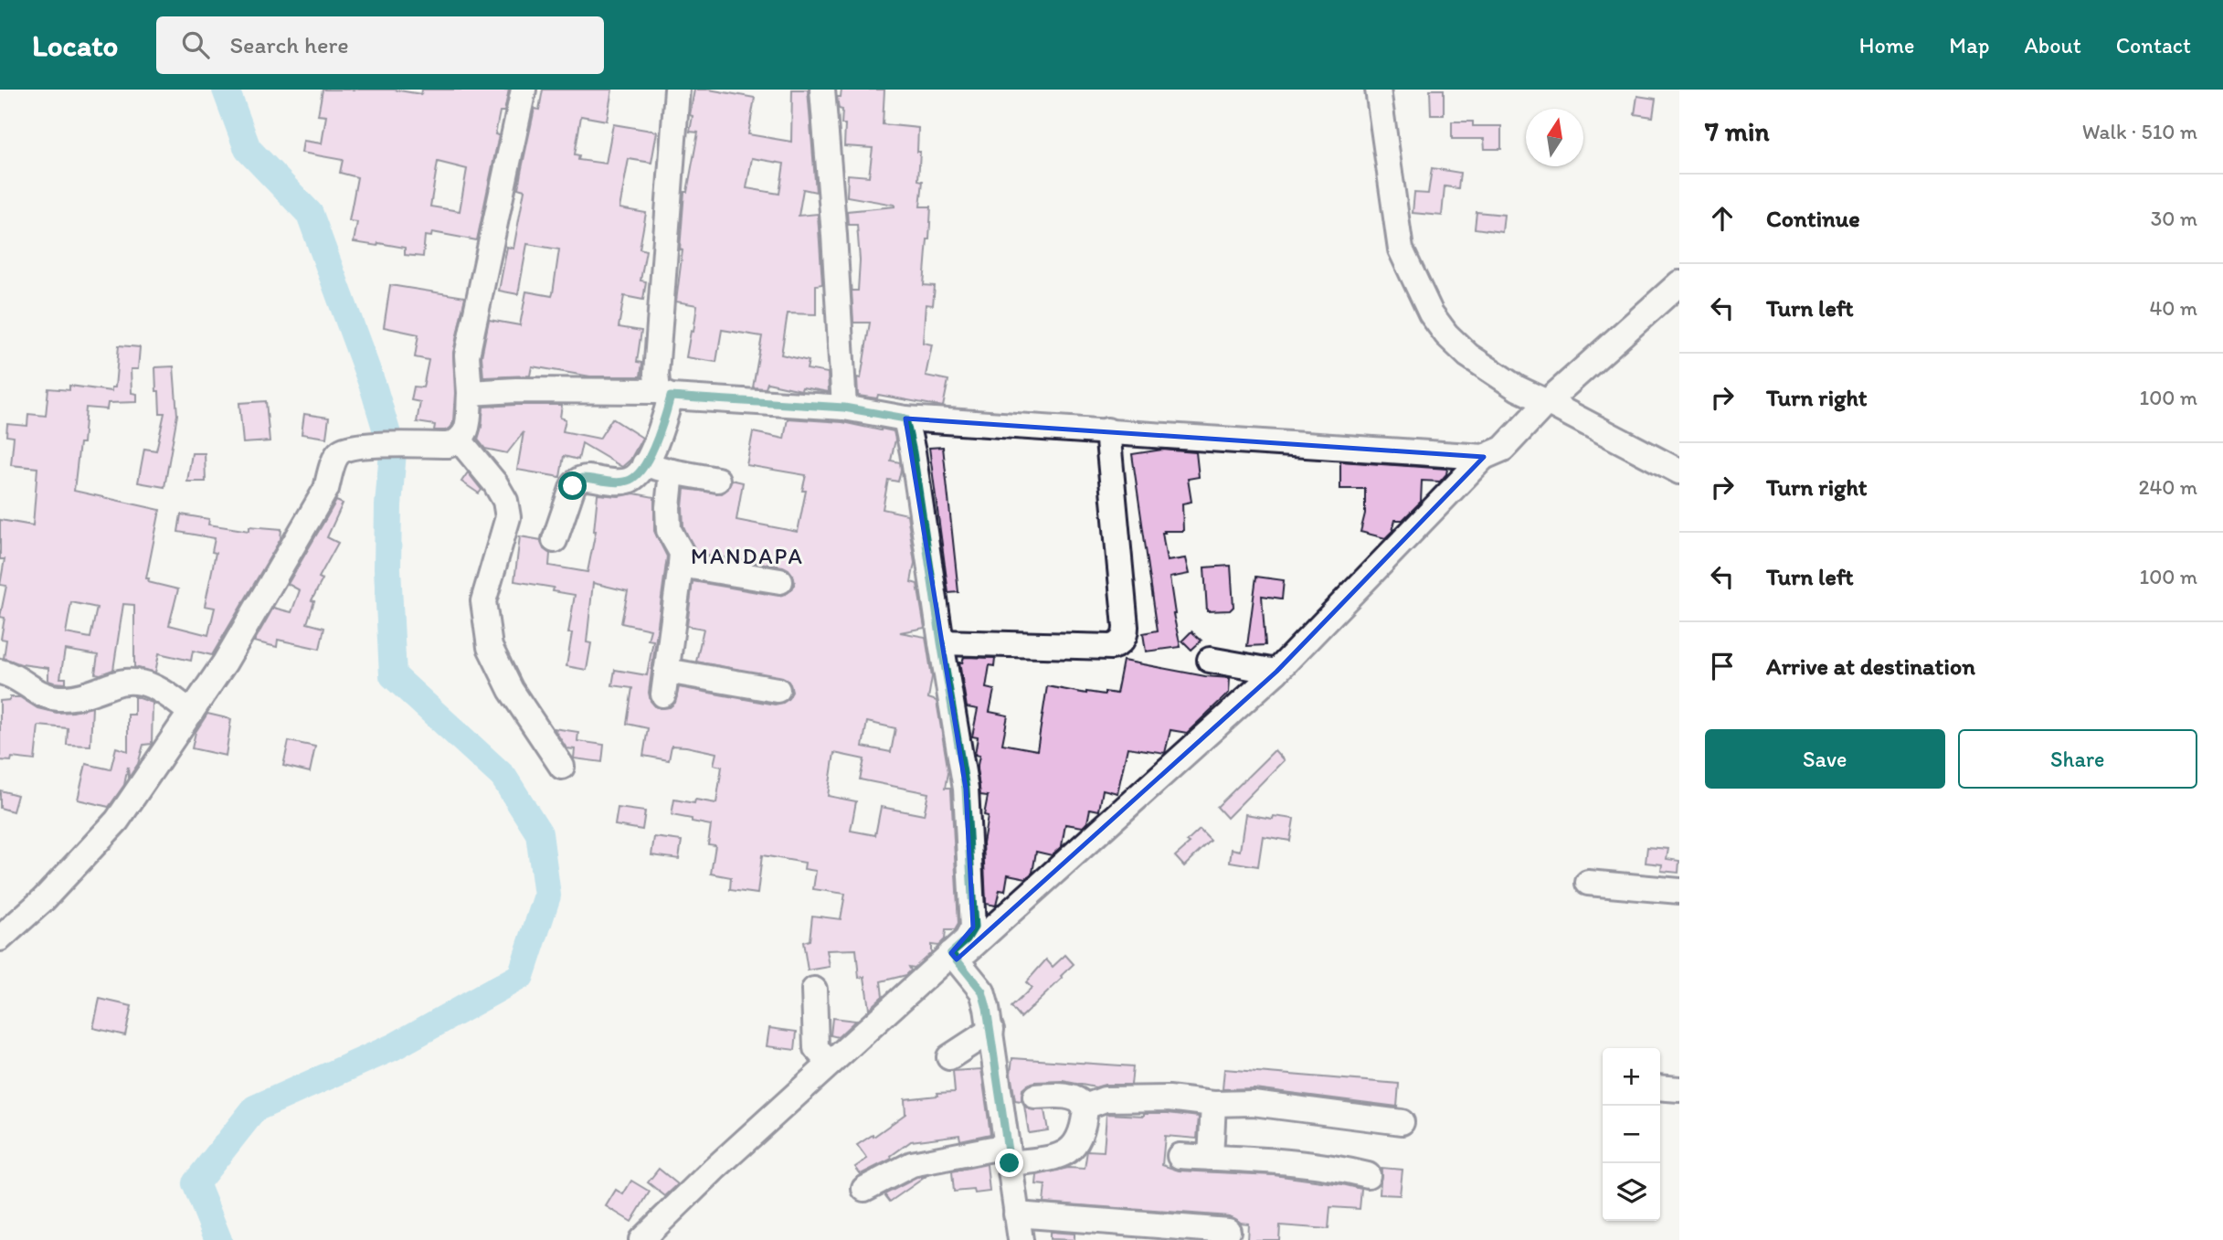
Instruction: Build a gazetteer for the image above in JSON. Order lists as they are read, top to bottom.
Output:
{
  "districts": ["MANDAPA"],
  "north": "top",
  "page": {
    "header": "Locato",
    "search": "Search here",
    "nav": [
      "Home",
      "Map",
      "About",
      "Contact"
    ],
    "heading": ["7 min", "Walk · 510 m"],
    "list": [
      ["Continue", "30 m"],
      ["Turn left", "40 m"],
      ["Turn right", "100 m"],
      ["Turn right", "240 m"],
      ["Turn left", "100 m"],
      "Arrive at destination"
    ],
    "buttons": ["Save", "Share"],
    "map_buttons": ["+", "−"]
  }
}
